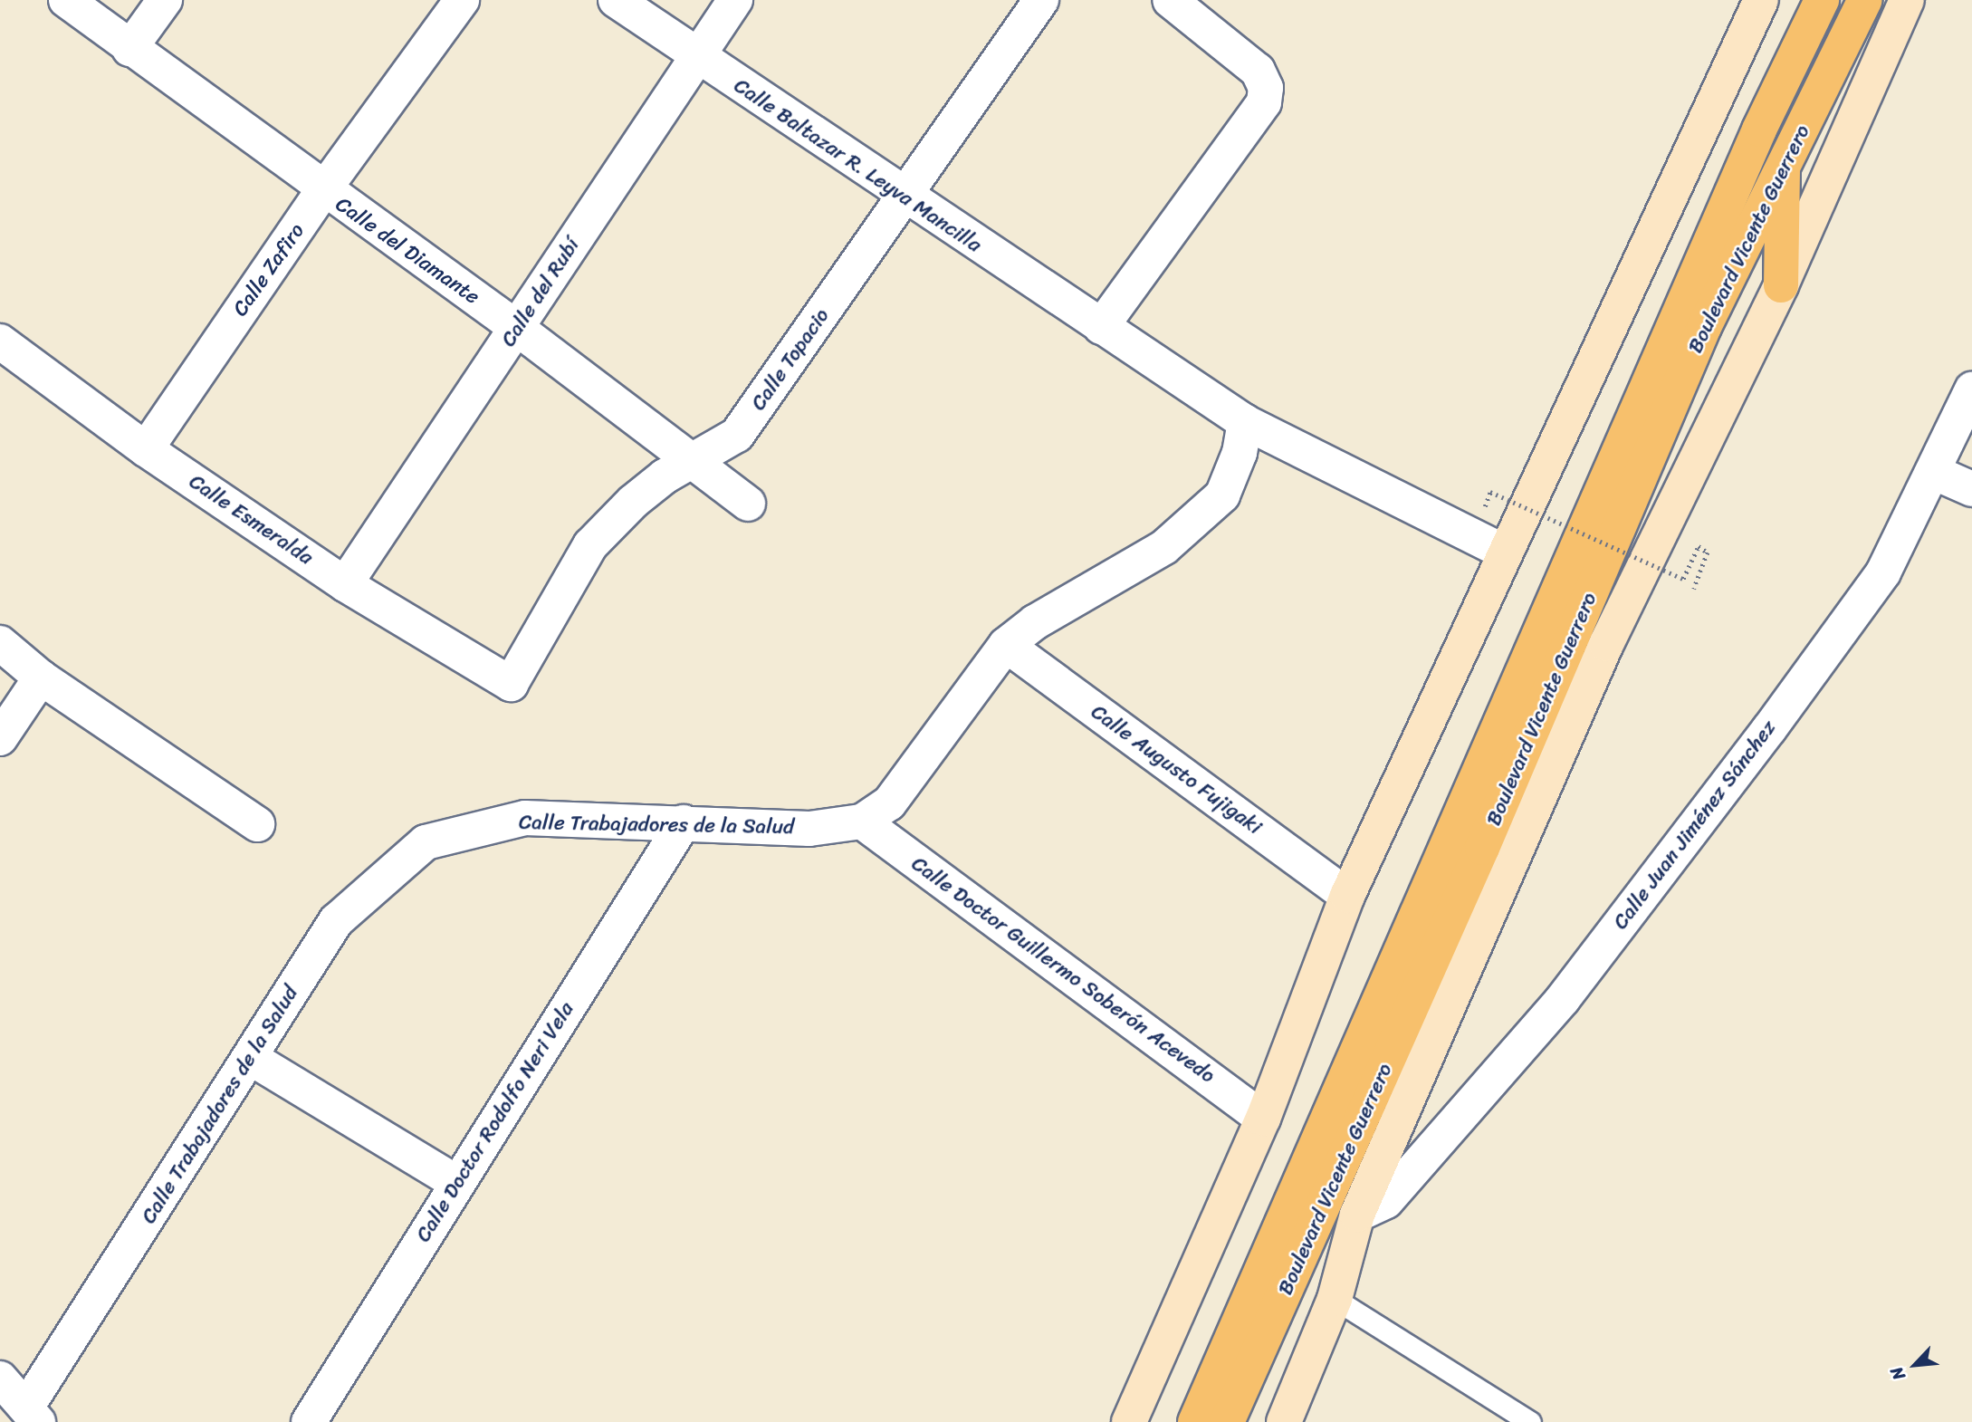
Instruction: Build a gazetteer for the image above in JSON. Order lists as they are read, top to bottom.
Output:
{
  "streets": {
    "highway": ["Boulevard Vicente Guerrero"],
    "street": [
      "Calle Baltazar R. Leyva Mancilla",
      "Calle del Diamante",
      "Calle Zafiro",
      "Calle del Rubí",
      "Calle Topacio",
      "Calle Esmeralda",
      "Calle Augusto Fujigaki",
      "Calle Trabajadores de la Salud",
      "Calle Juan Jiménez Sánchez",
      "Calle Doctor Guillermo Soberón Acevedo",
      "Calle Doctor Rodolfo Neri Vela"
    ]
  },
  "crossings": [
    ["Calle Baltazar R. Leyva Mancilla", "Calle del Rubí"],
    ["Calle Baltazar R. Leyva Mancilla", "Calle Topacio"],
    ["Calle Baltazar R. Leyva Mancilla", "Calle Trabajadores de la Salud"],
    ["Boulevard Vicente Guerrero", "Calle Juan Jiménez Sánchez"],
    ["Calle del Diamante", "Calle Zafiro"],
    ["Calle del Diamante", "Calle del Rubí"],
    ["Calle del Diamante", "Calle Topacio"],
    ["Calle Zafiro", "Calle Esmeralda"],
    ["Calle del Rubí", "Calle Esmeralda"],
    ["Calle Topacio", "Calle Esmeralda"],
    ["Calle Augusto Fujigaki", "Calle Trabajadores de la Salud"],
    ["Calle Trabajadores de la Salud", "Calle Doctor Guillermo Soberón Acevedo"],
    ["Calle Trabajadores de la Salud", "Calle Doctor Rodolfo Neri Vela"]
  ],
  "north": "bottom left"
}
